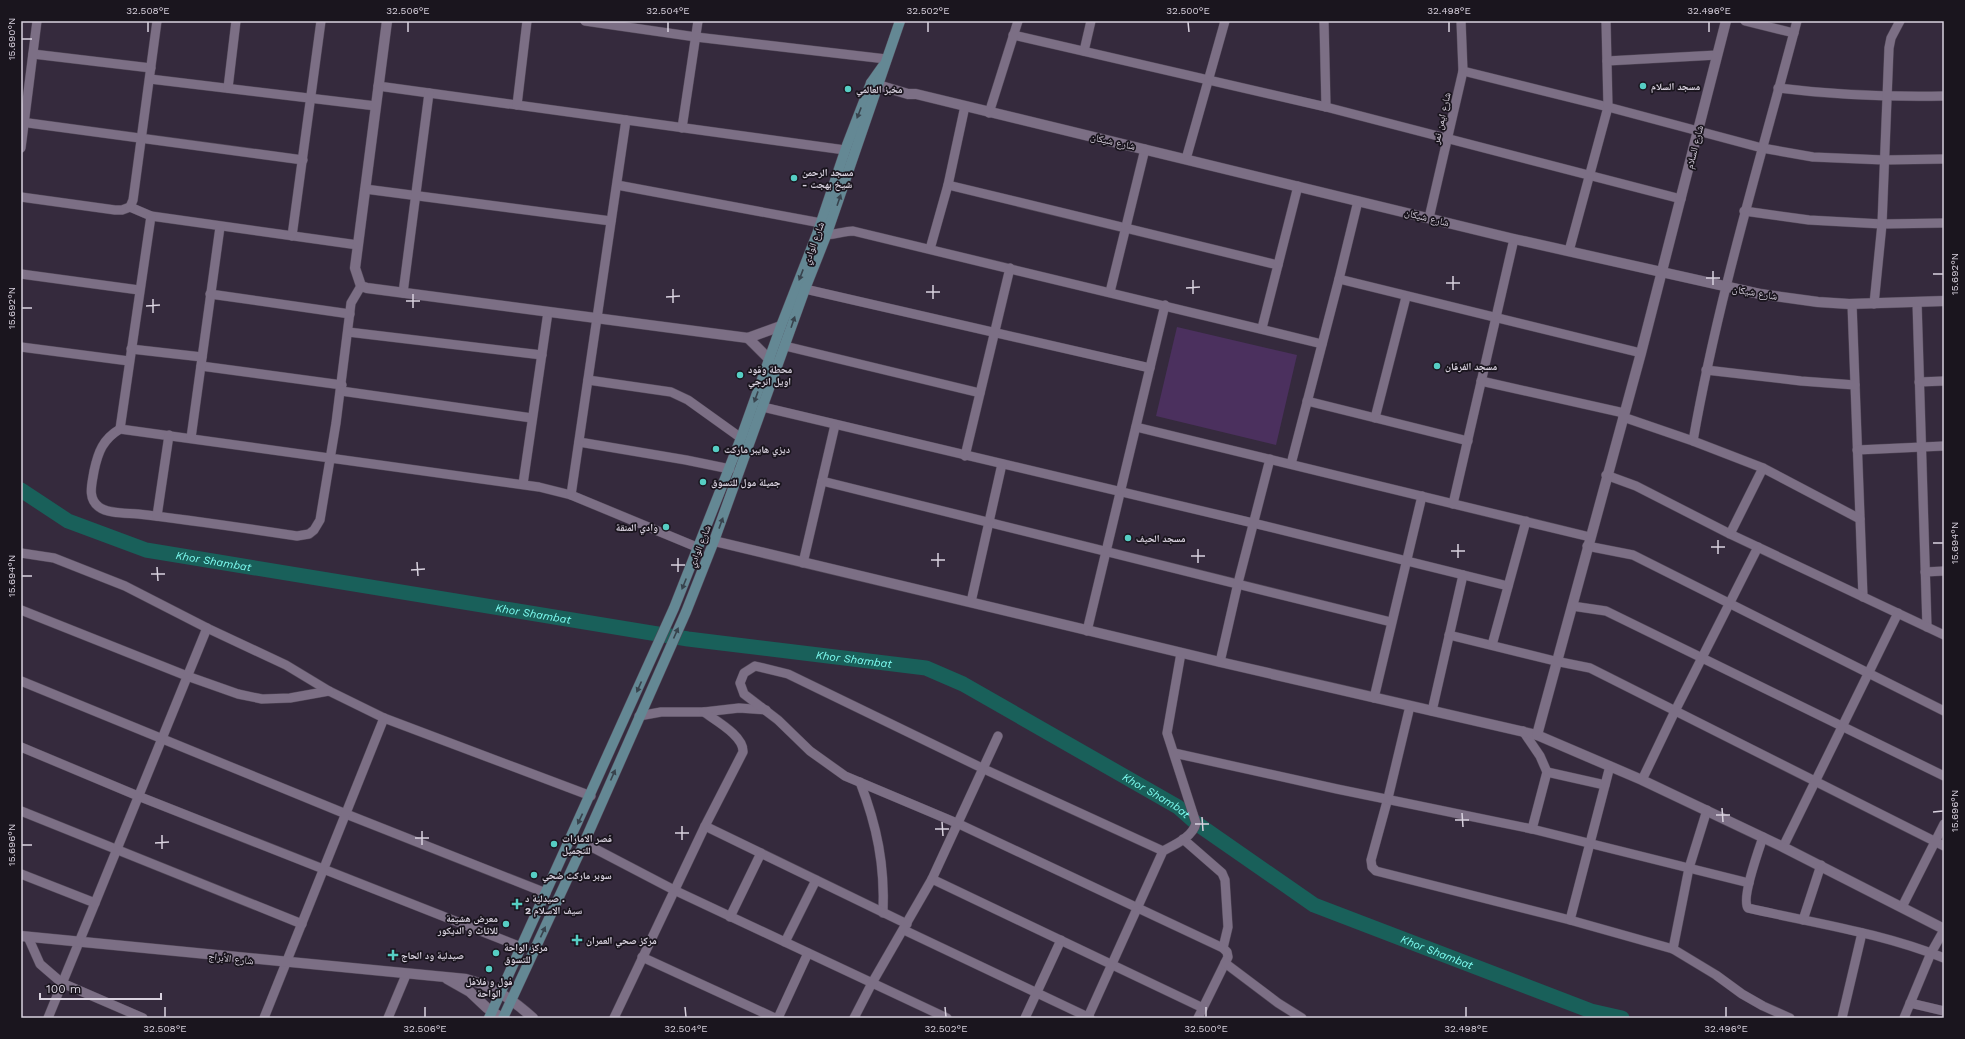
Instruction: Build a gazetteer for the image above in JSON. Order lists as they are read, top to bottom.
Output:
{
  "streets": {
    "main road": ["شارع الوادي"],
    "street": [
      "شارع ايمن نمر",
      "شارع شيكان",
      "شارع السلام",
      "شارع الأبراج"
    ]
  },
  "crossings": [
    ["شارع ايمن نمر", "شارع شيكان"],
    ["شارع شيكان", "شارع السلام"],
    ["شارع شيكان", "شارع الوادي"],
    ["شارع الوادي", "شارع الأبراج"]
  ],
  "water": ["Khor Shambat"],
  "places": {
    "other": [
      "مسجد السلام",
      "مخبز العالمي",
      "مسجد الرحمن - شيخ بهجت",
      "مسجد الفرقان",
      "محطة وقود اويل انرجي",
      "ديزي هايبر ماركت",
      "جميلة مول للتسوق",
      "وادي المنقة",
      "مسجد الحيف",
      "قصر الامارات للتجميل",
      "سوبر ماركت ضحي",
      "معرض هشيمة للاثاث و الديكور",
      "مركز الواحة للتسوق",
      "فول و فلافل الواحة"
    ],
    "health": ["صيدلية د . سيف الاسلام 2", "مركز صحي العمران", "صيدلية ود الحاج"]
  },
  "scale_bar": "100 m",
  "coordinates": [
    "32.508°E",
    "32.506°E",
    "32.504°E",
    "32.502°E",
    "32.500°E",
    "32.498°E",
    "32.496°E",
    "15.690°N",
    "15.692°N",
    "15.694°N",
    "15.696°N"
  ]
}
